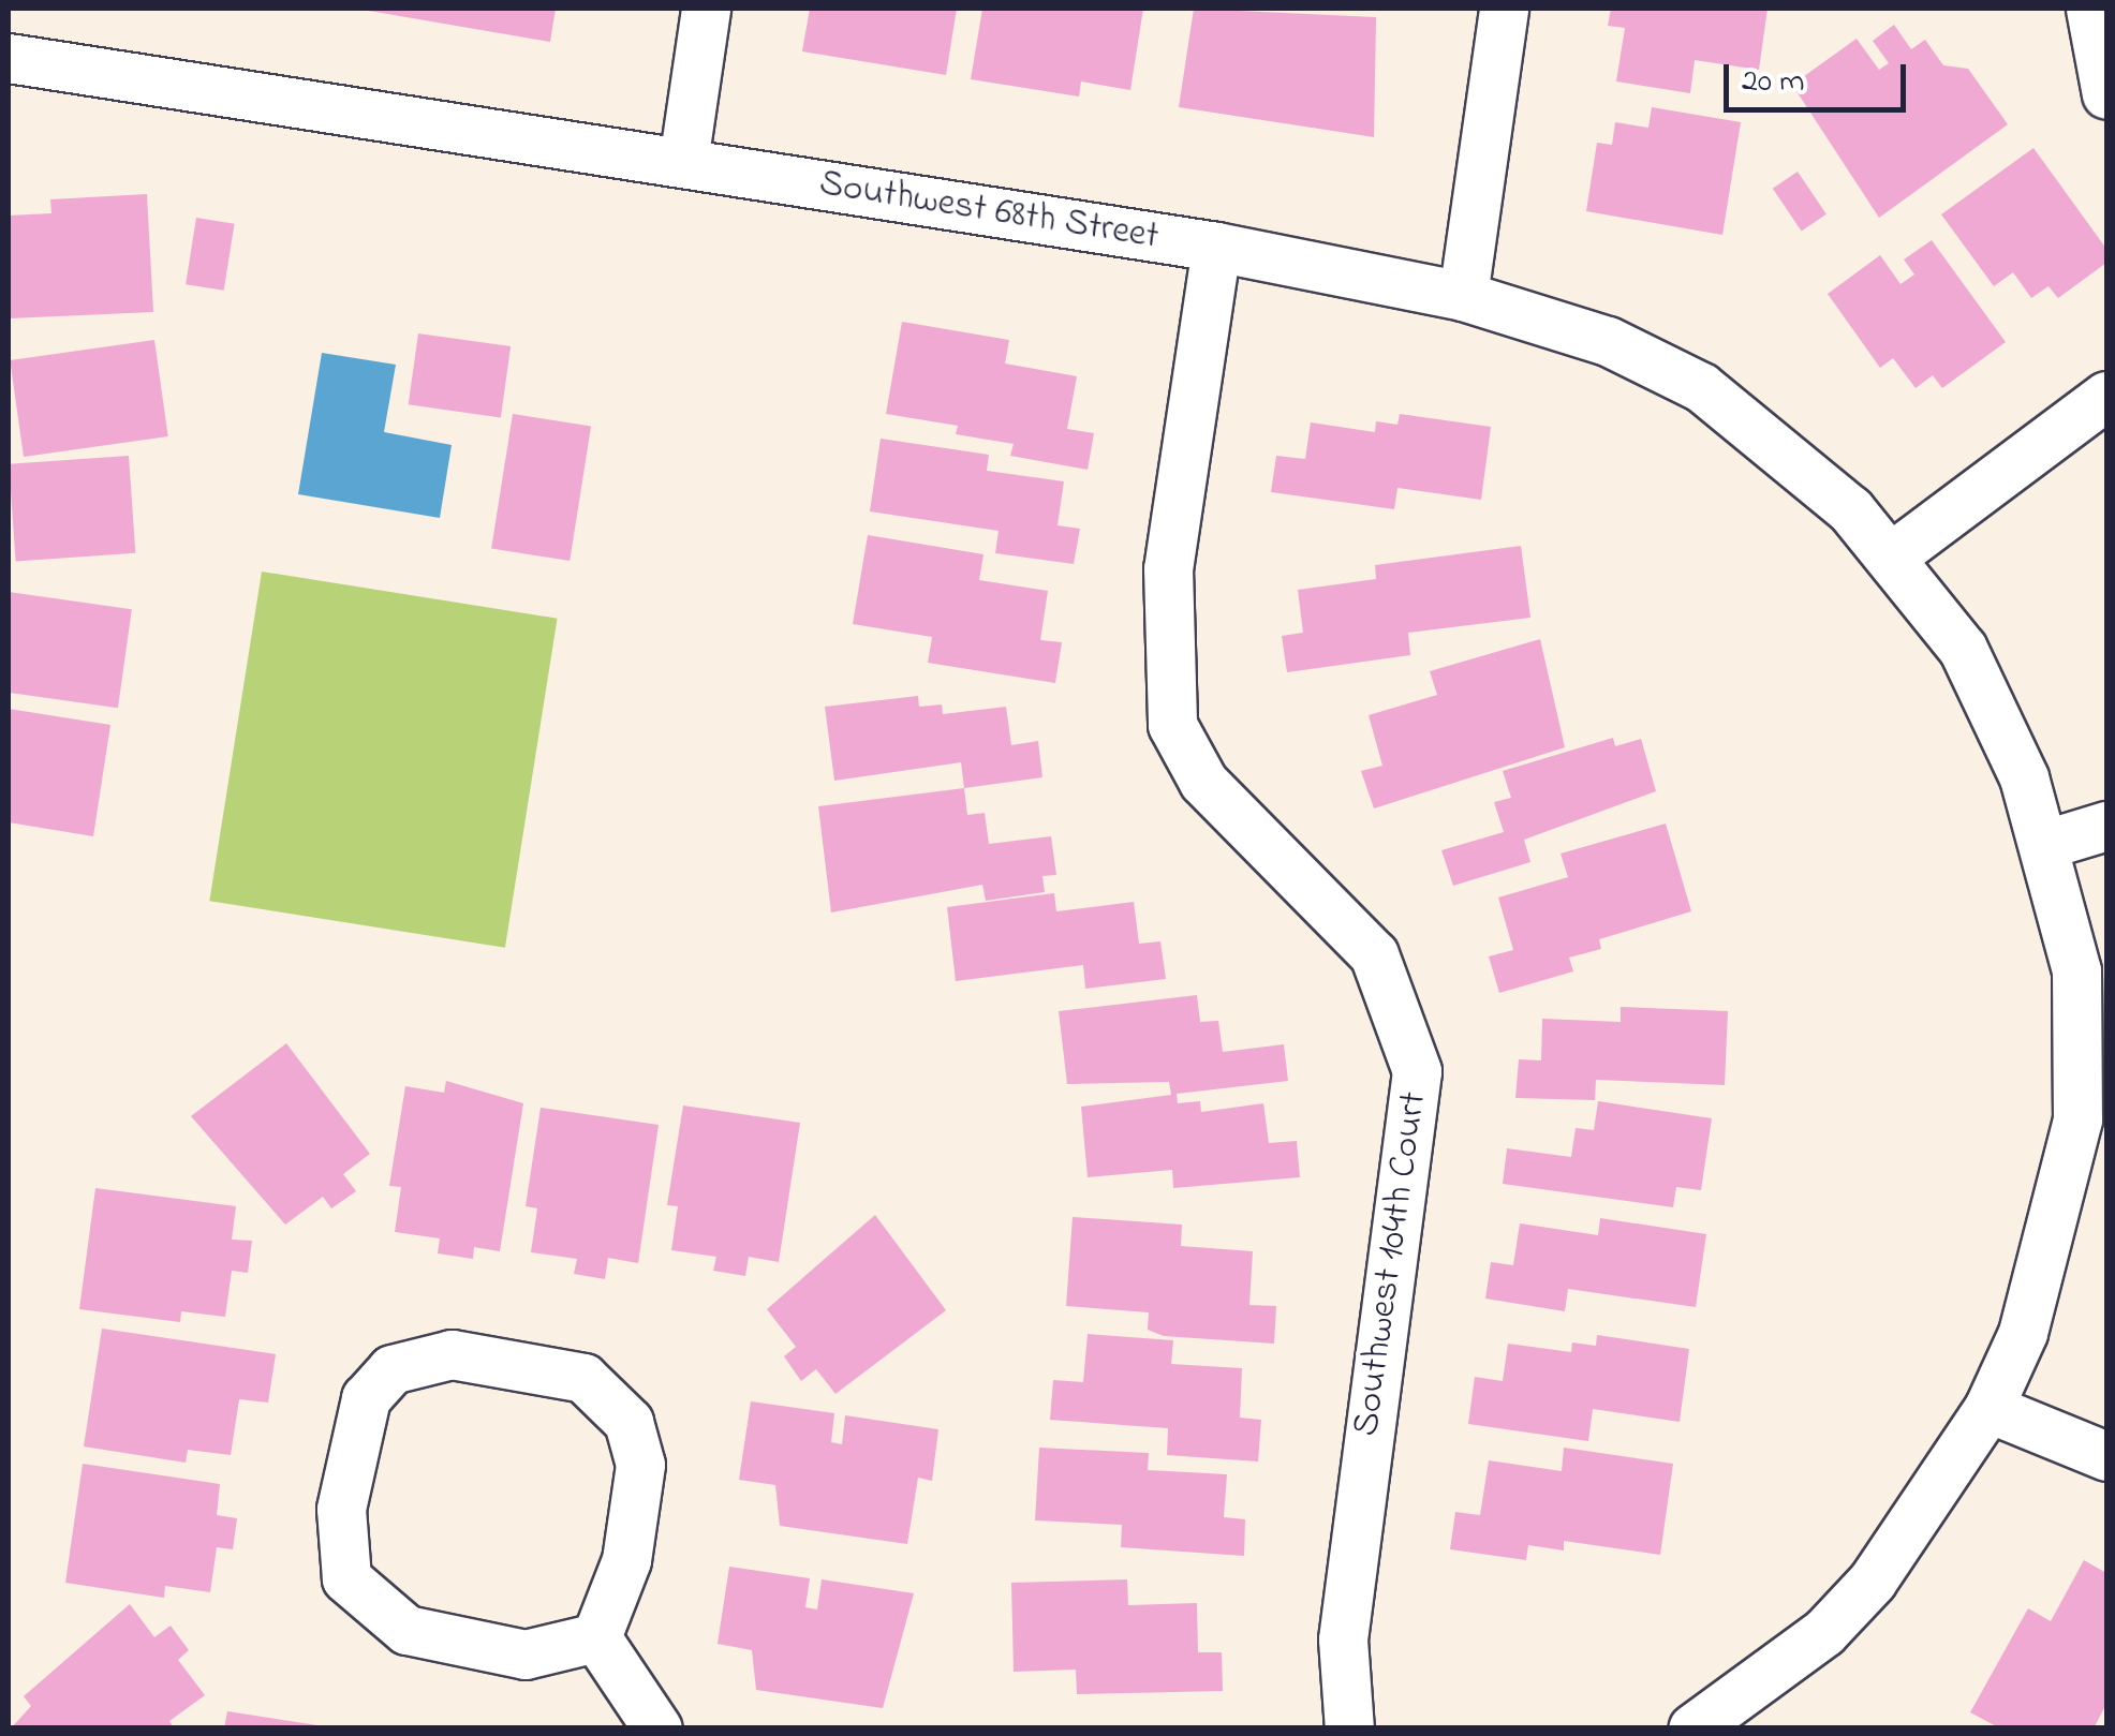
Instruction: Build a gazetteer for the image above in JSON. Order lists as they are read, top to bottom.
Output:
{
  "streets": {
    "street": ["Southwest 68th Street", "Southwest 104th Court"]
  },
  "crossings": [
    ["Southwest 68th Street", "Southwest 104th Court"]
  ],
  "scale_bar": "20 m"
}
